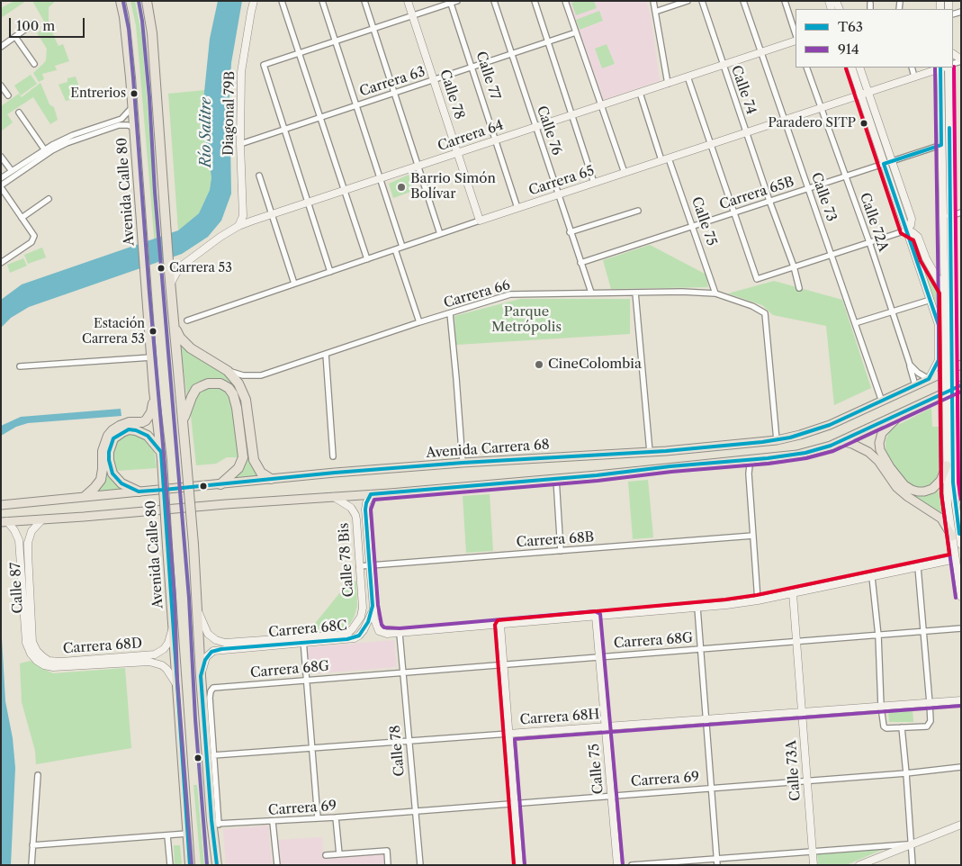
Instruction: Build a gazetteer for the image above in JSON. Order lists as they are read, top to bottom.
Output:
{
  "streets": {
    "highway": ["Avenida Calle 80"],
    "main road": ["Avenida Carrera 68"],
    "street": [
      "Calle 77",
      "Carrera 63",
      "Calle 74",
      "Calle 78",
      "Diagonal 79B",
      "Calle 76",
      "Carrera 64",
      "Carrera 65",
      "Carrera 65B",
      "Calle 73",
      "Calle 75",
      "Calle 72A",
      "Carrera 66",
      "Carrera 68B",
      "Calle 78 Bis",
      "Calle 87",
      "Carrera 68C",
      "Carrera 68G",
      "Carrera 68D",
      "Carrera 68H",
      "Calle 73A",
      "Carrera 69"
    ]
  },
  "crossings": [
    ["Calle 77", "Carrera 63"],
    ["Calle 77", "Carrera 64"],
    ["Calle 77", "Carrera 65"],
    ["Carrera 63", "Calle 78"],
    ["Carrera 63", "Diagonal 79B"],
    ["Carrera 63", "Calle 76"],
    ["Calle 74", "Carrera 64"],
    ["Calle 74", "Carrera 65"],
    ["Calle 74", "Carrera 65B"],
    ["Calle 78", "Carrera 64"],
    ["Calle 78", "Carrera 65"],
    ["Calle 78", "Carrera 68G"],
    ["Calle 78", "Carrera 68H"],
    ["Calle 78", "Carrera 69"],
    ["Diagonal 79B", "Carrera 64"],
    ["Calle 76", "Carrera 64"],
    ["Calle 76", "Carrera 65"],
    ["Calle 76", "Carrera 65B"],
    ["Calle 76", "Carrera 66"],
    ["Carrera 64", "Calle 73"],
    ["Carrera 64", "Calle 75"],
    ["Carrera 65", "Calle 73"],
    ["Carrera 65", "Calle 75"],
    ["Carrera 65", "Calle 72A"],
    ["Avenida Calle 80", "Carrera 68D"],
    ["Carrera 65B", "Calle 73"],
    ["Carrera 65B", "Calle 75"],
    ["Carrera 65B", "Calle 72A"],
    ["Calle 73", "Avenida Carrera 68"],
    ["Calle 75", "Carrera 66"],
    ["Calle 75", "Carrera 68G"],
    ["Calle 75", "Carrera 68H"],
    ["Calle 75", "Carrera 69"],
    ["Calle 72A", "Avenida Carrera 68"],
    ["Carrera 66", "Avenida Carrera 68"],
    ["Carrera 68B", "Calle 78 Bis"],
    ["Calle 78 Bis", "Carrera 68C"],
    ["Calle 87", "Carrera 68D"],
    ["Carrera 68G", "Calle 73A"],
    ["Carrera 68H", "Calle 73A"],
    ["Calle 73A", "Carrera 69"]
  ],
  "water": ["Río Salitre"],
  "parks": ["Parque Metrópolis"],
  "places": [
    "Entrerios",
    "Paradero SITP",
    "Barrio Simón Bolívar",
    "Carrera 53",
    "Estación Carrera 53",
    "CineColombia"
  ],
  "lines": ["transit line T63", "transit line 914"],
  "legend": ["T63", "914"],
  "scale_bar": "100 m"
}
